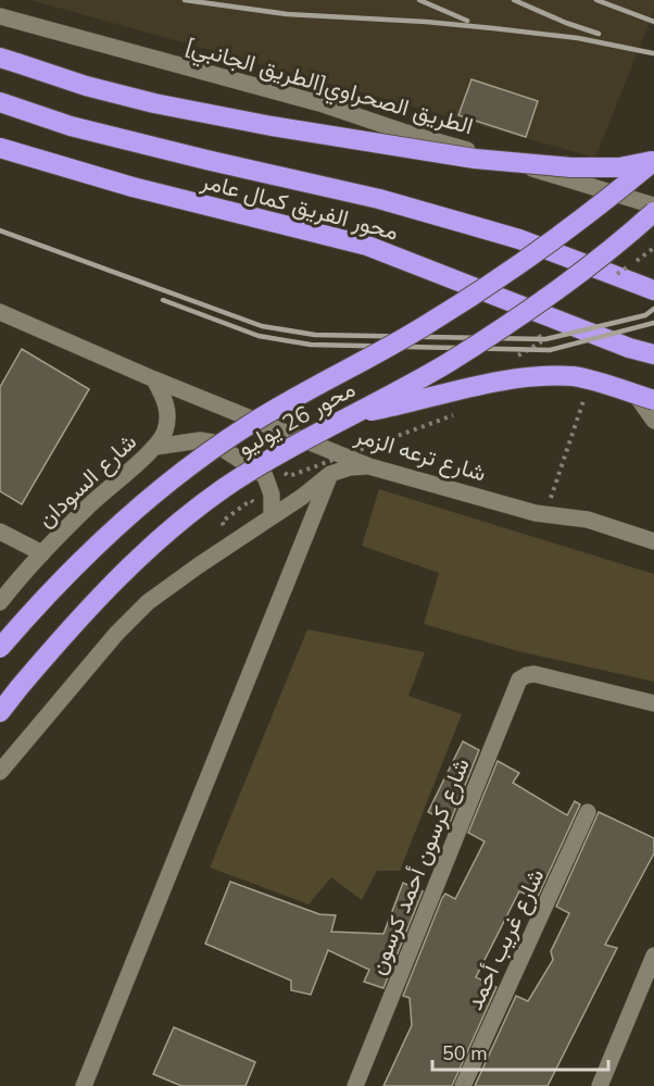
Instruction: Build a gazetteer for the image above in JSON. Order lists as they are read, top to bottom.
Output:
{
  "streets": {
    "highway": ["محور الفريق كمال عامر", "محور 26 يوليو"],
    "street": [
      "الطريق الصحراوي[الطريق الجانبي]",
      "شارع ترعه الزمر",
      "شارع السودان",
      "شارع كرسون أحمد كرسون",
      "شارع غريب أحمد"
    ]
  },
  "crossings": [
    ["الطريق الصحراوي[الطريق الجانبي]", "محور 26 يوليو"],
    ["شارع ترعه الزمر", "شارع السودان"]
  ],
  "scale_bar": "50 m"
}
